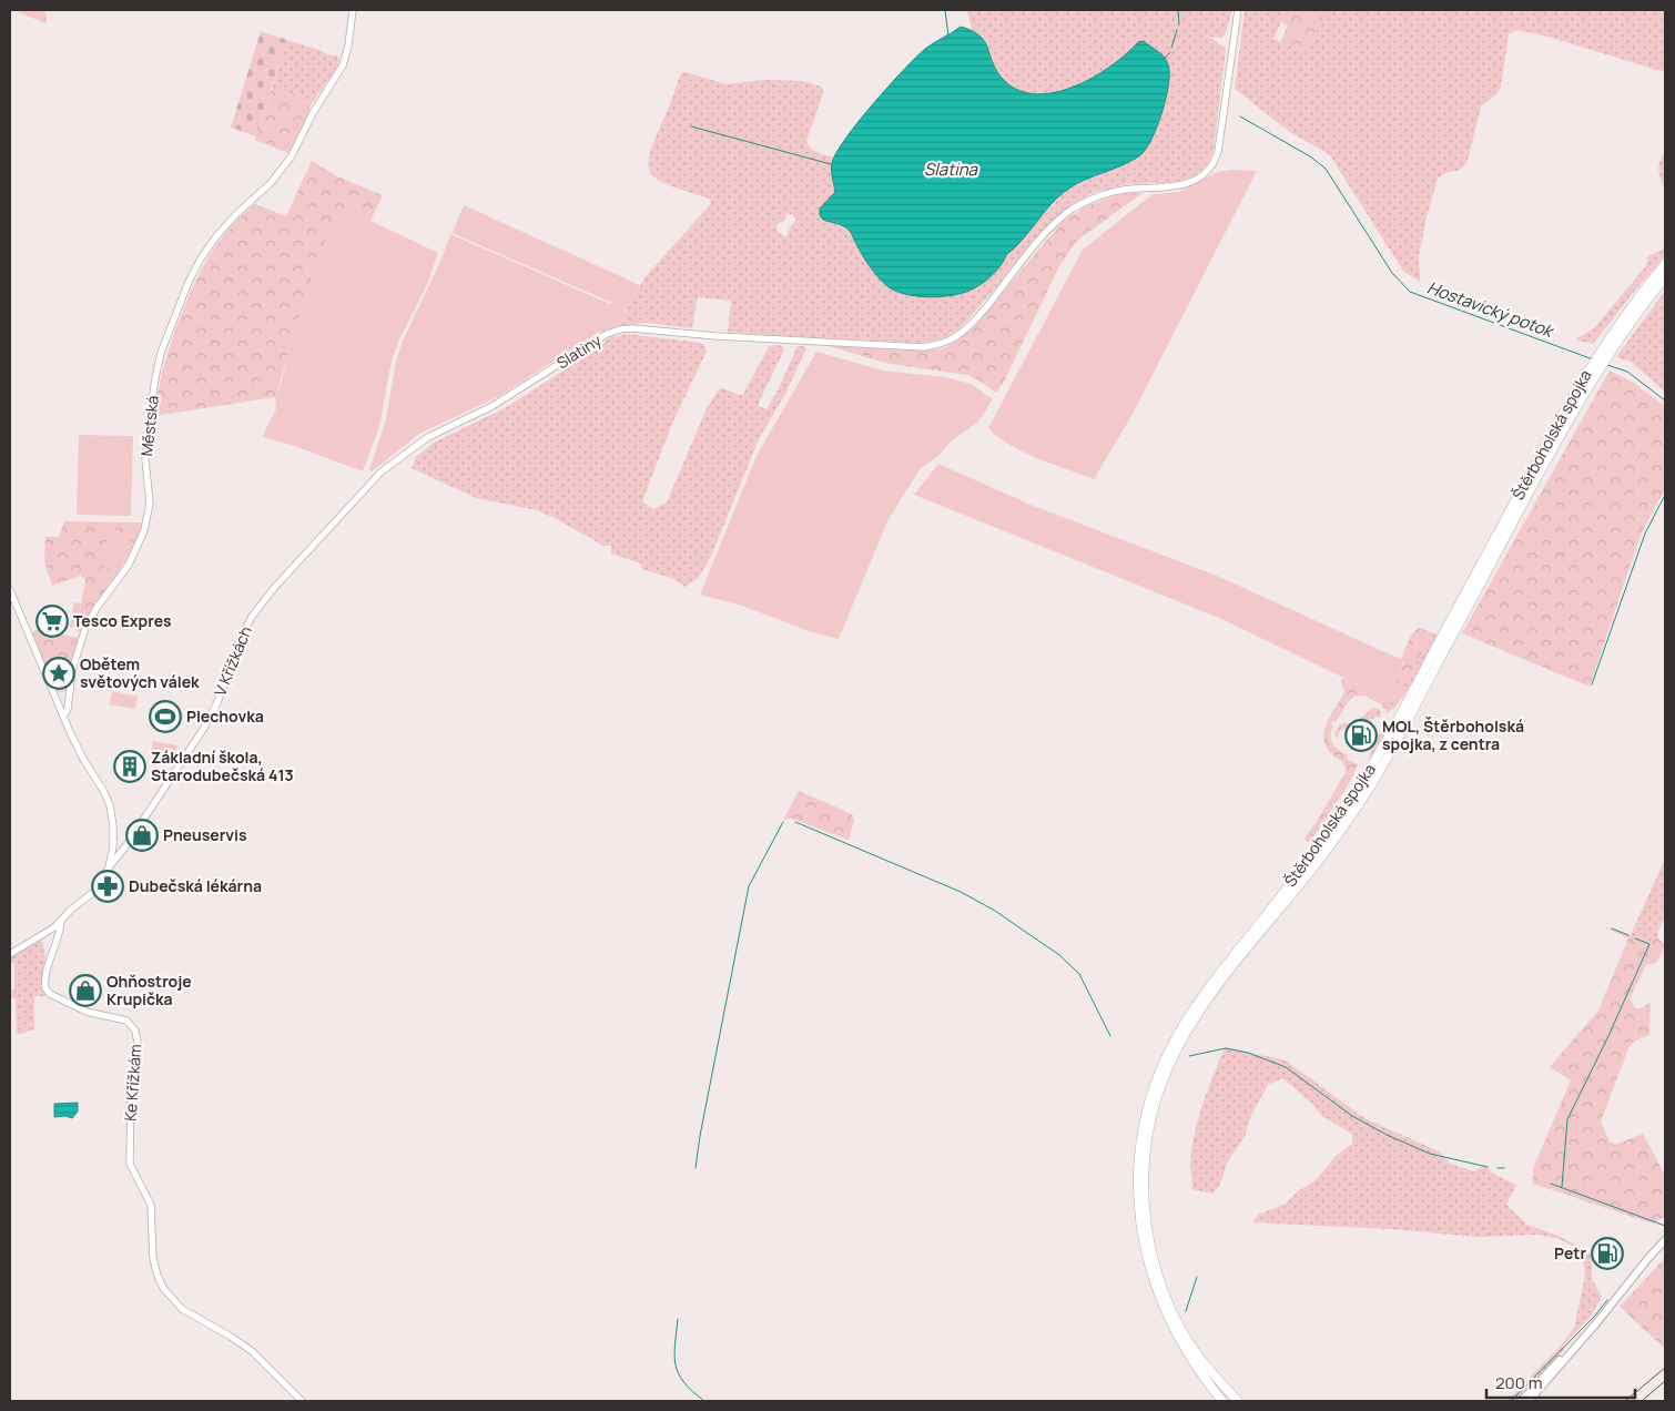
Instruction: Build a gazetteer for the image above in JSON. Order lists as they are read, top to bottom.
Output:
{
  "streets": {
    "highway": ["Štěrboholská spojka"],
    "street": [
      "Slatiny",
      "Městská",
      "V Křížkách",
      "Ke Křížkám"
    ]
  },
  "crossings": [
    ["Slatiny", "V Křížkách"]
  ],
  "water": ["Slatina", "Hostavický potok"],
  "places": {
    "supermarket": ["Tesco Expres"],
    "place": ["Obětem světových válek"],
    "sports": ["Plechovka"],
    "fuel station": ["MOL, Štěrboholská spojka, z centra", "Petr"],
    "building": ["Základní škola, Starodubečská 413"],
    "shop": ["Pneuservis", "Ohňostroje Krupička"],
    "pharmacy": ["Dubečská lékárna"]
  },
  "scale_bar": "200 m"
}
